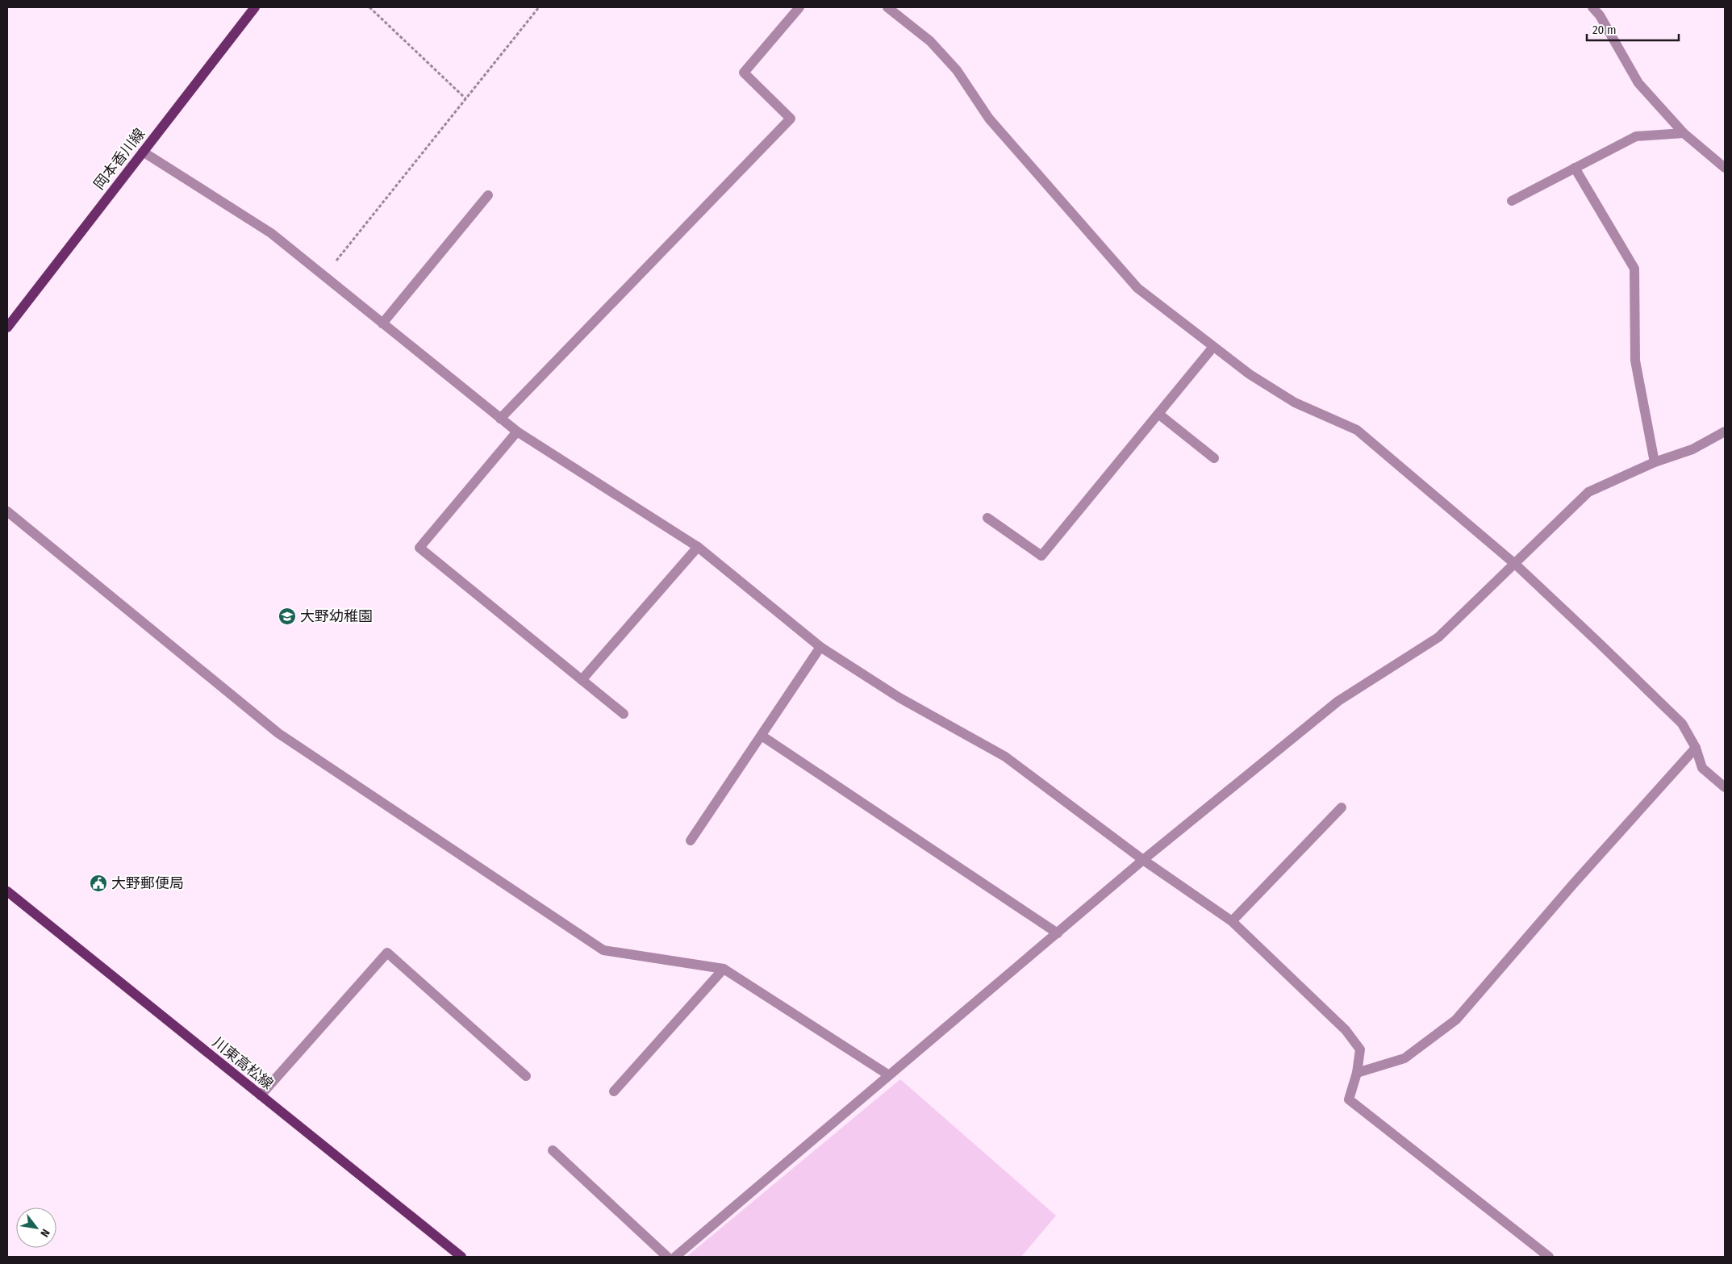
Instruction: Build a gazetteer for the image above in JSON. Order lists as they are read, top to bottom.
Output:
{
  "streets": {
    "main road": ["岡本香川線", "川東高松線"]
  },
  "places": {
    "school or university": ["大野幼稚園"],
    "public building": ["大野郵便局"]
  },
  "scale_bar": "20 m",
  "north": "bottom right"
}
